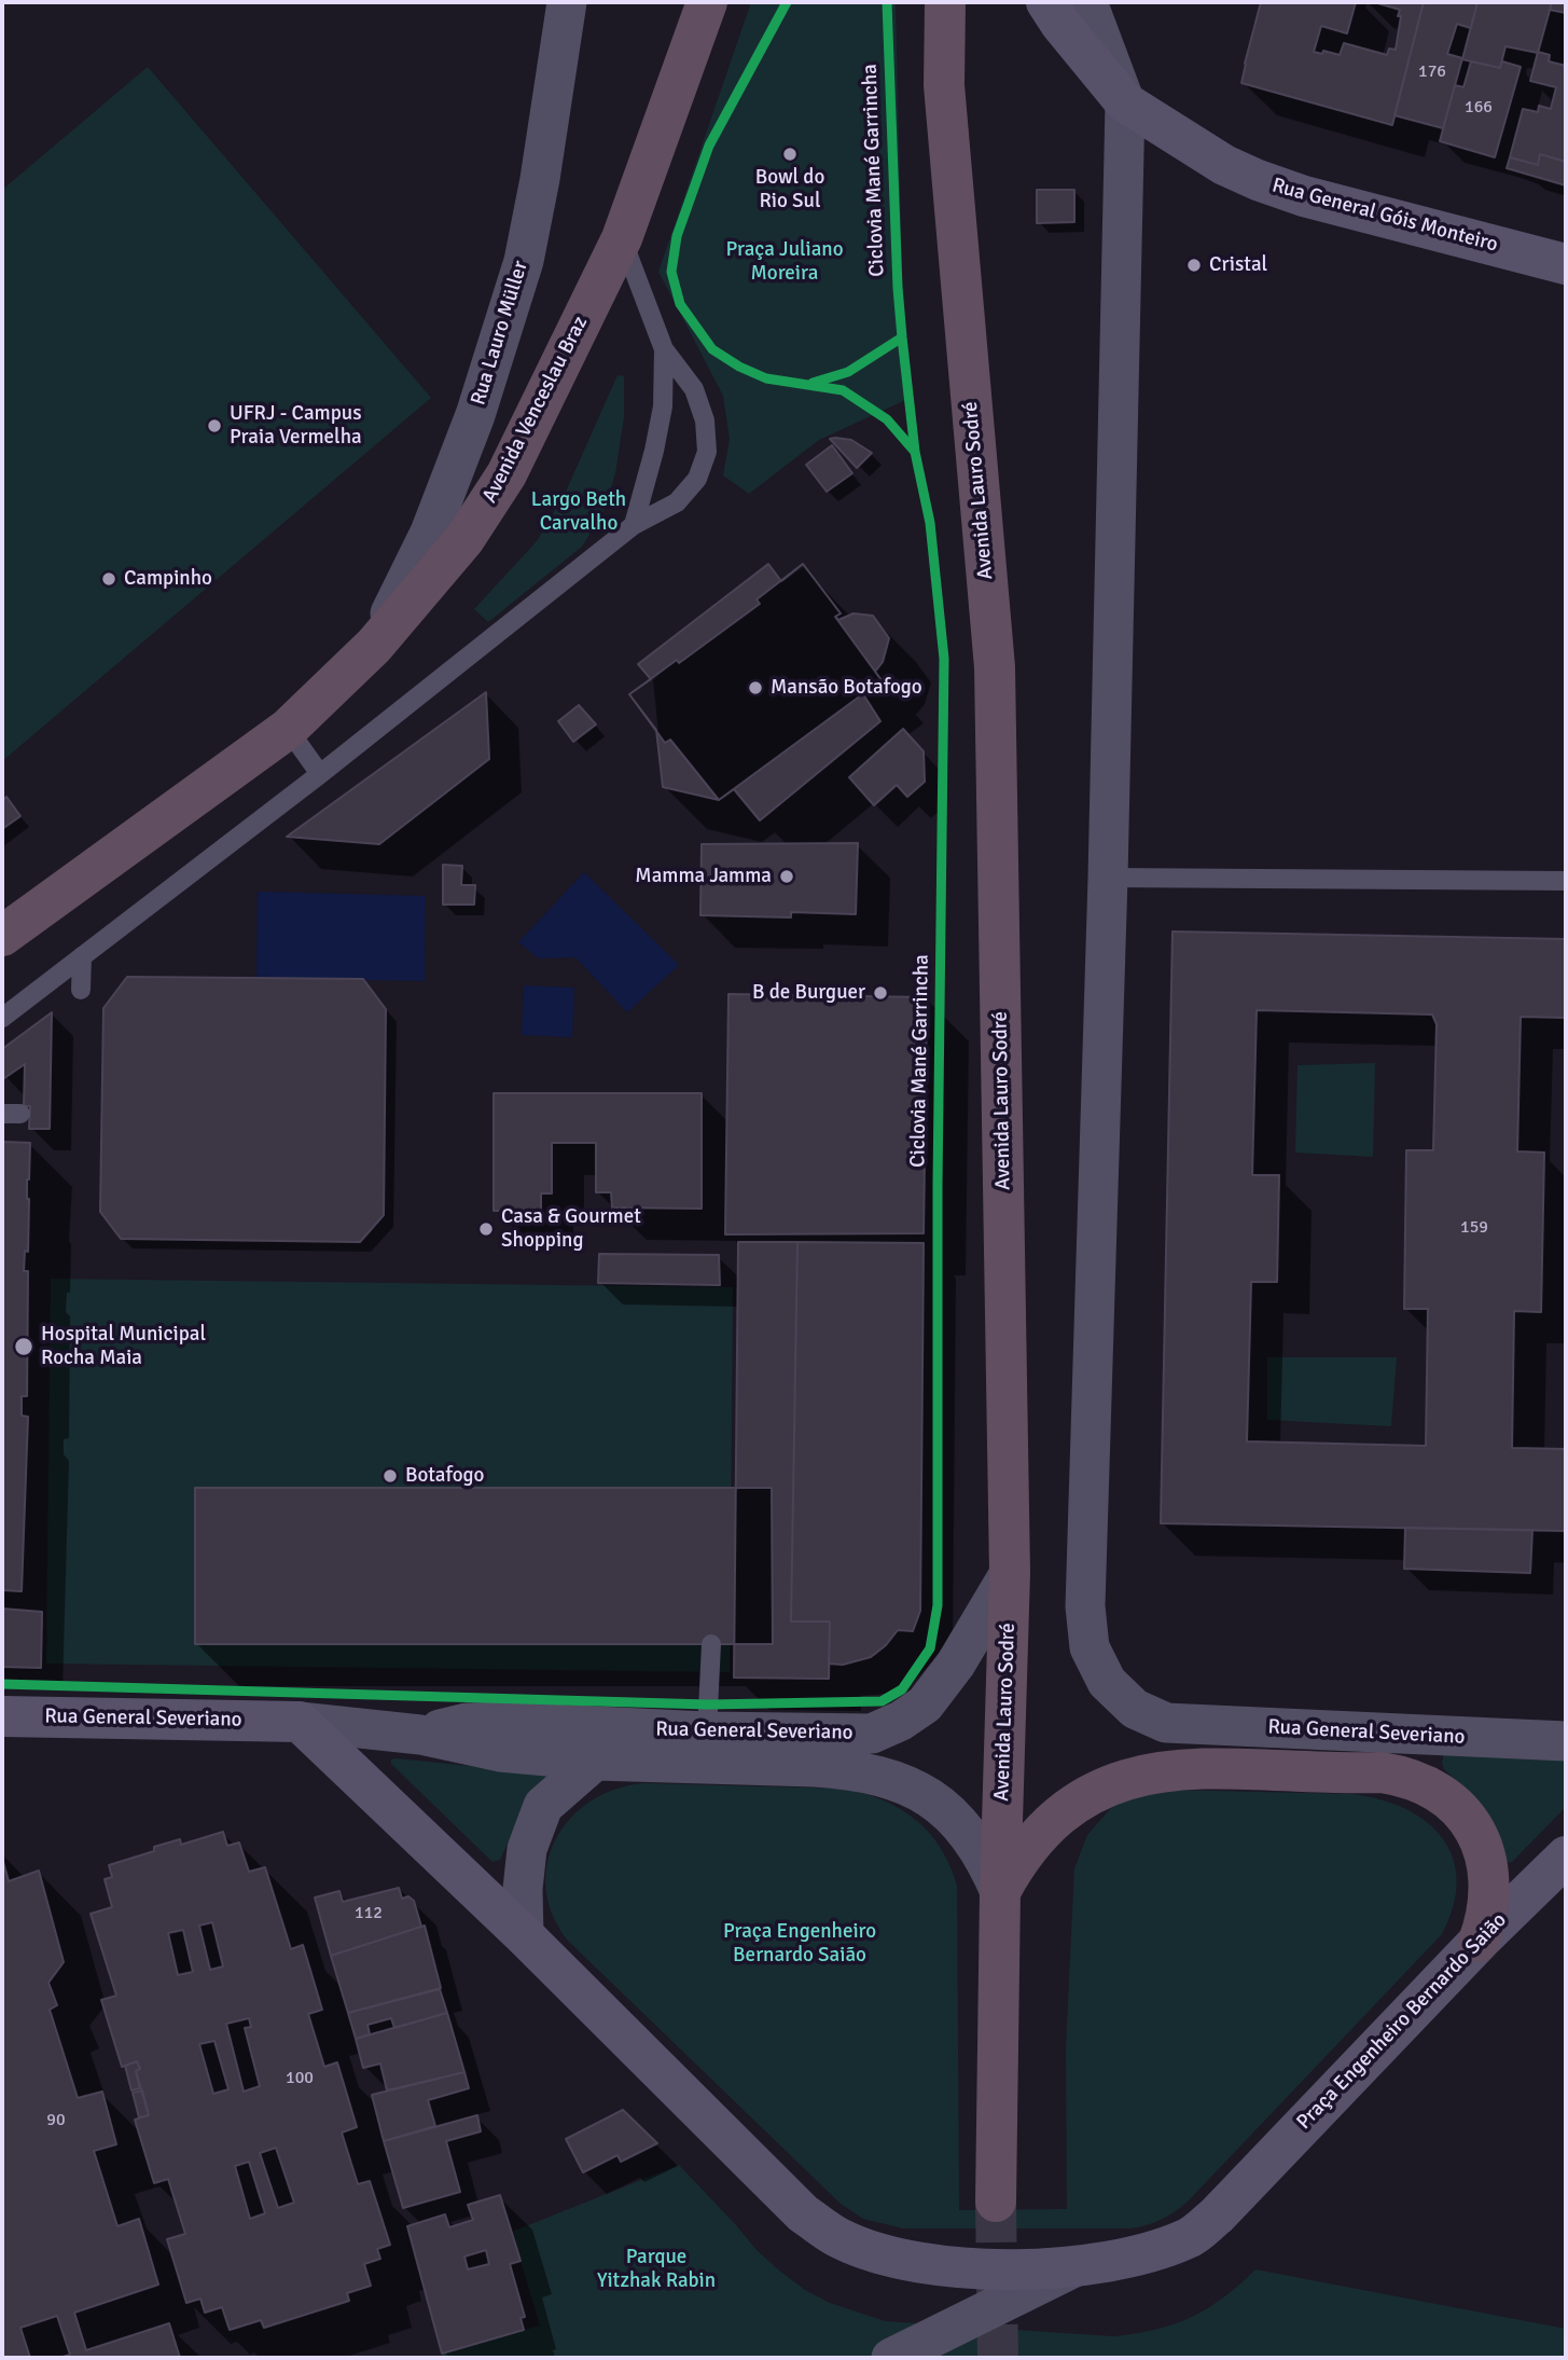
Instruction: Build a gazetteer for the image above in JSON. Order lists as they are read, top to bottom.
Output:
{
  "streets": {
    "highway": ["Avenida Venceslau Braz", "Avenida Lauro Sodré"],
    "main road": ["Rua General Góis Monteiro", "Rua General Severiano", "Praça Engenheiro Bernardo Saião"],
    "street": ["Rua Lauro Müller"],
    "cycle path": ["Ciclovia Mané Garrincha"]
  },
  "crossings": [
    ["Rua Lauro Müller", "Avenida Venceslau Braz"],
    ["Avenida Lauro Sodré", "Rua General Severiano"],
    ["Rua General Severiano", "Praça Engenheiro Bernardo Saião"]
  ],
  "parks": [
    "Praça Juliano Moreira",
    "Largo Beth Carvalho",
    "Praça Engenheiro Bernardo Saião",
    "Parque Yitzhak Rabin"
  ],
  "places": [
    "Bowl do Rio Sul",
    "Cristal",
    "UFRJ - Campus Praia Vermelha",
    "Campinho",
    "Mansão Botafogo",
    "Mamma Jamma",
    "B de Burguer",
    "Casa & Gourmet Shopping",
    "Hospital Municipal Rocha Maia",
    "Botafogo"
  ],
  "house_numbers": [
    "176",
    "166",
    "159",
    "112",
    "100",
    "90"
  ]
}
